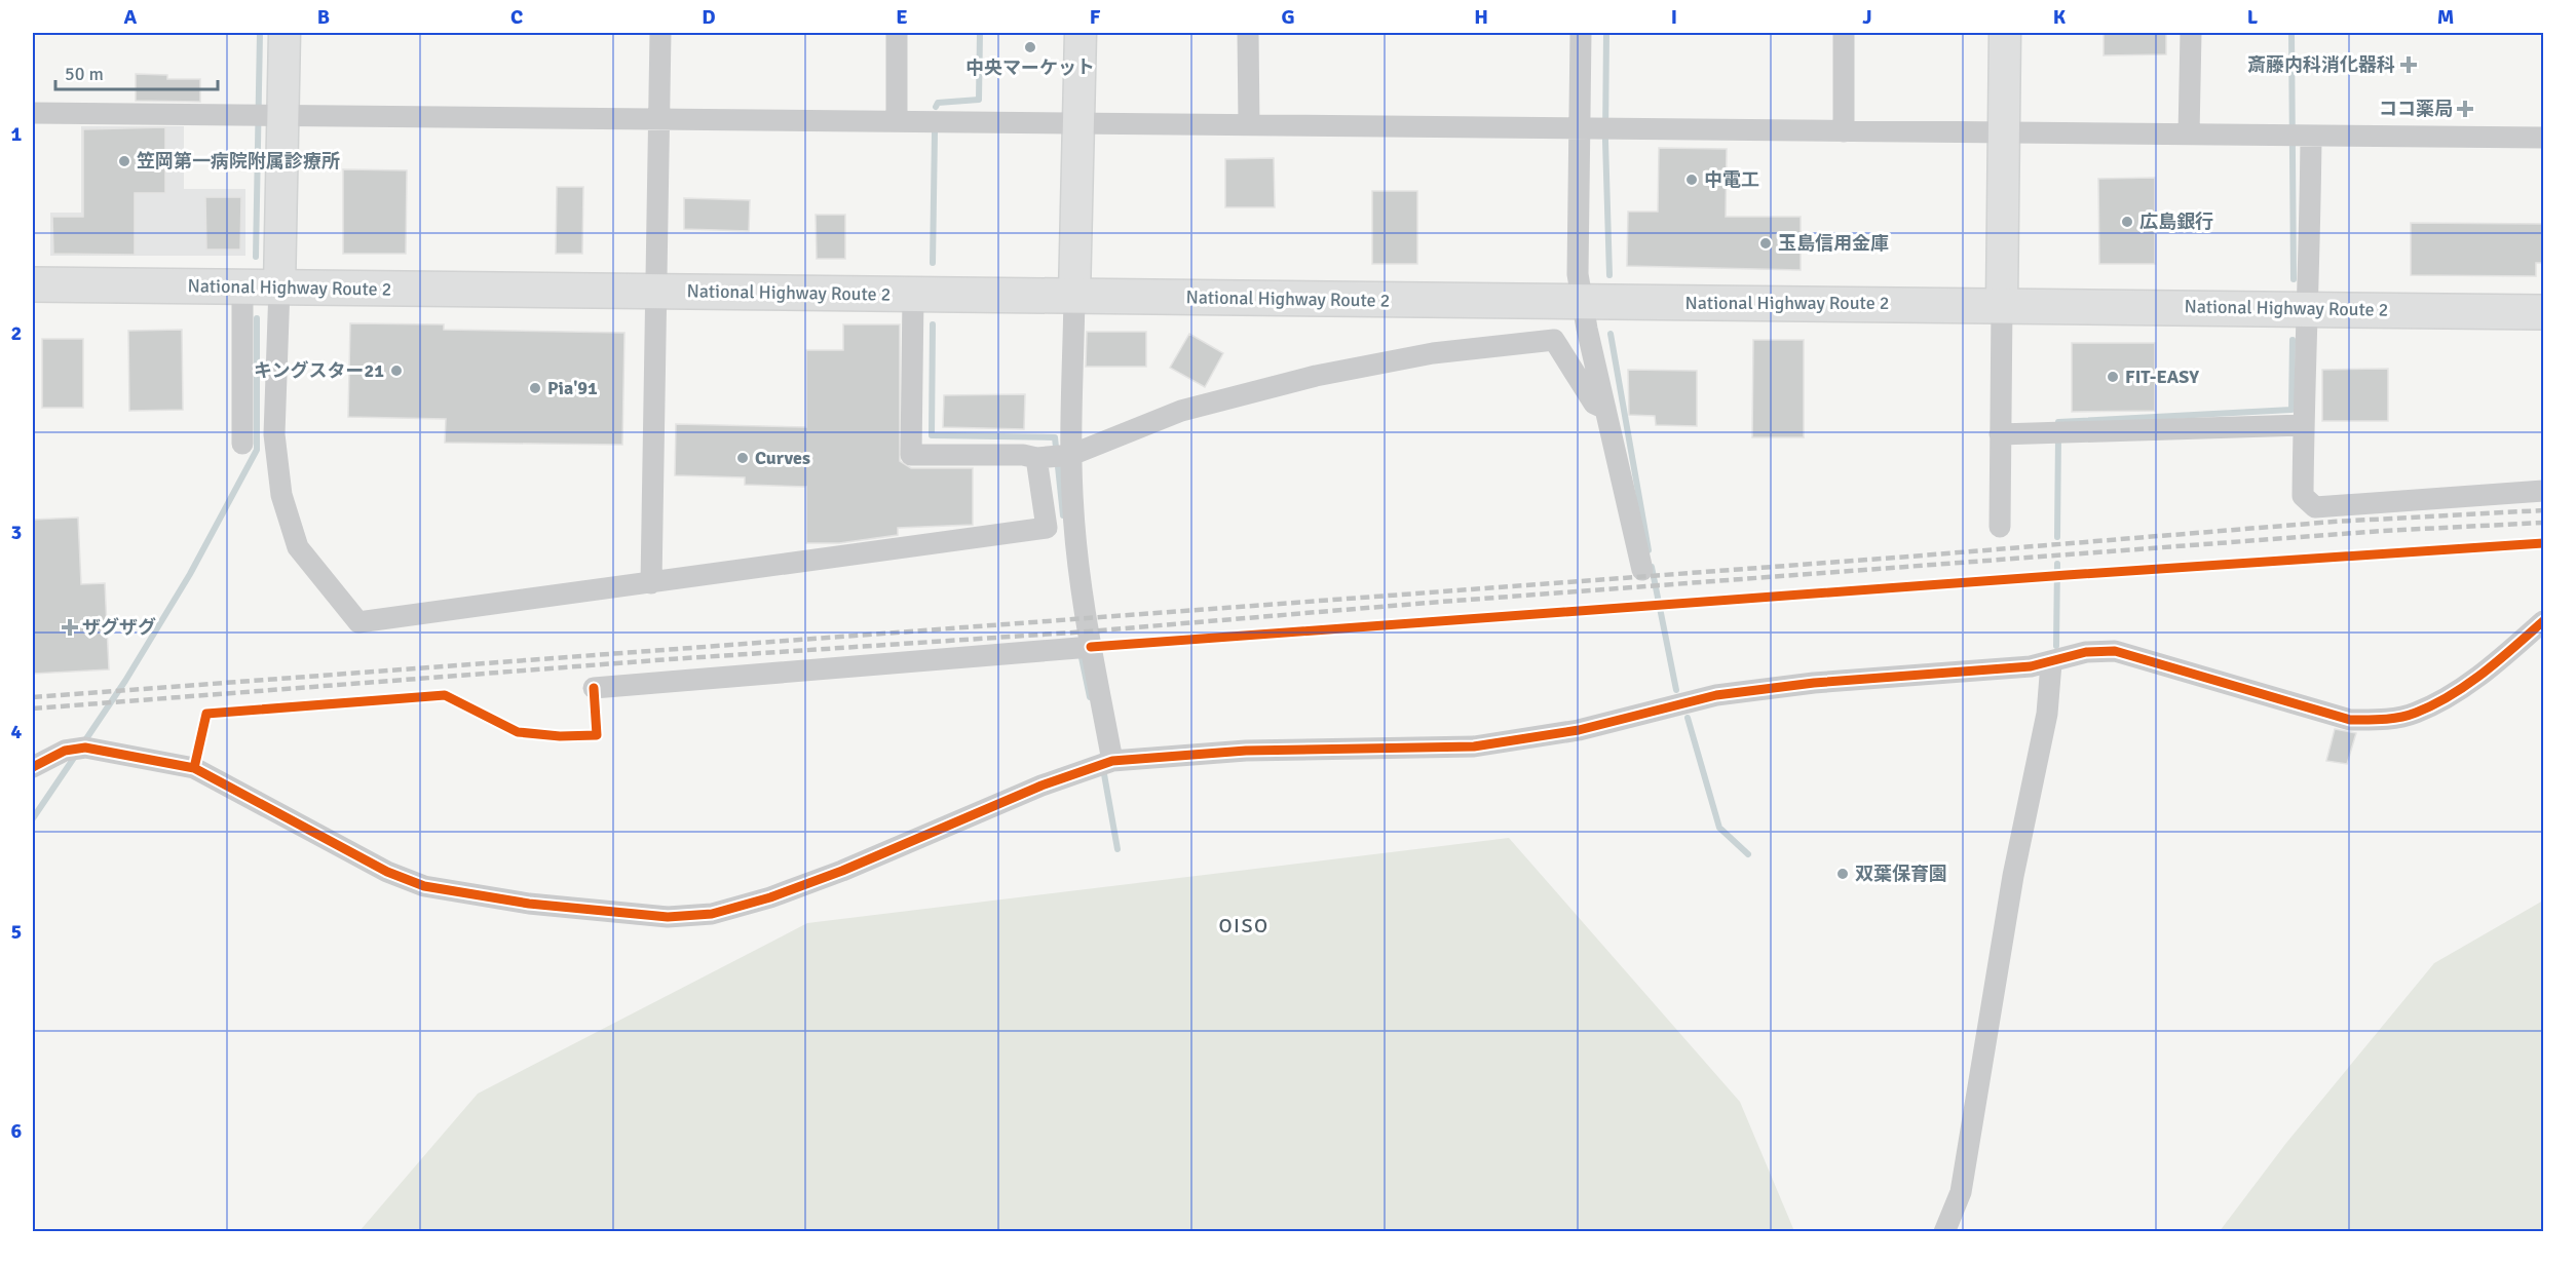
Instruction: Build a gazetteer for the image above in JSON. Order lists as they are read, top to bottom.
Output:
{
  "streets": {
    "highway": ["National Highway Route 2"]
  },
  "districts": ["OISO"],
  "places": {
    "other": [
      "中央マーケット",
      "笠岡第一病院附属診療所",
      "中電工",
      "広島銀行",
      "玉島信用金庫",
      "キングスター21",
      "FIT-EASY",
      "Pia'91",
      "Curves",
      "双葉保育園"
    ],
    "health": ["斎藤内科消化器科", "ココ薬局", "ザグザグ"]
  },
  "scale_bar": "50 m",
  "grid": {
    "columns": [
      "A",
      "B",
      "C",
      "D",
      "E",
      "F",
      "G",
      "H",
      "I",
      "J",
      "K",
      "L",
      "M"
    ],
    "rows": [
      "1",
      "2",
      "3",
      "4",
      "5",
      "6"
    ]
  }
}
